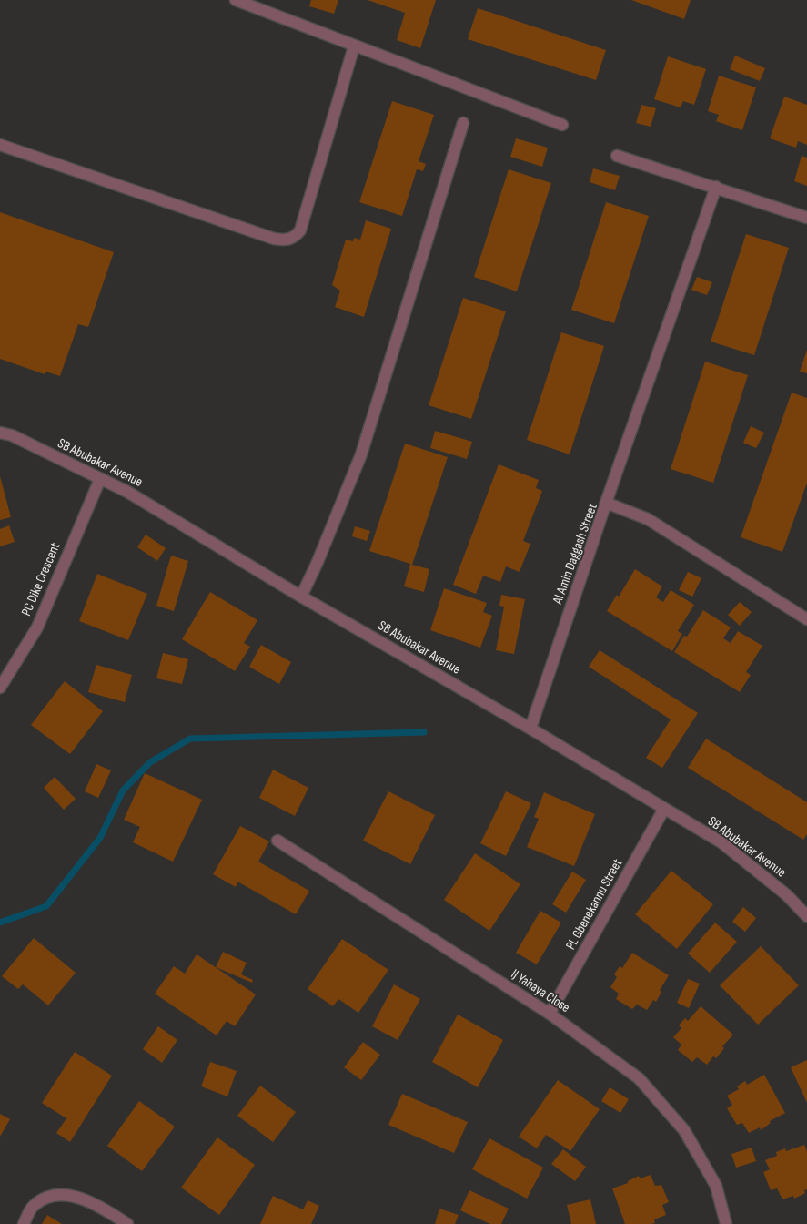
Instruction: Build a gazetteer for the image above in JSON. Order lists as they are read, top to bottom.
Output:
{
  "streets": {
    "street": [
      "SB Abubakar Avenue",
      "Al Amin Daggash Street",
      "PC Dike Crescent",
      "PL Gbenekannu Street",
      "IJ Yahaya Close"
    ]
  },
  "crossings": [
    ["SB Abubakar Avenue", "Al Amin Daggash Street"],
    ["SB Abubakar Avenue", "PC Dike Crescent"],
    ["SB Abubakar Avenue", "PL Gbenekannu Street"],
    ["PL Gbenekannu Street", "IJ Yahaya Close"]
  ]
}
